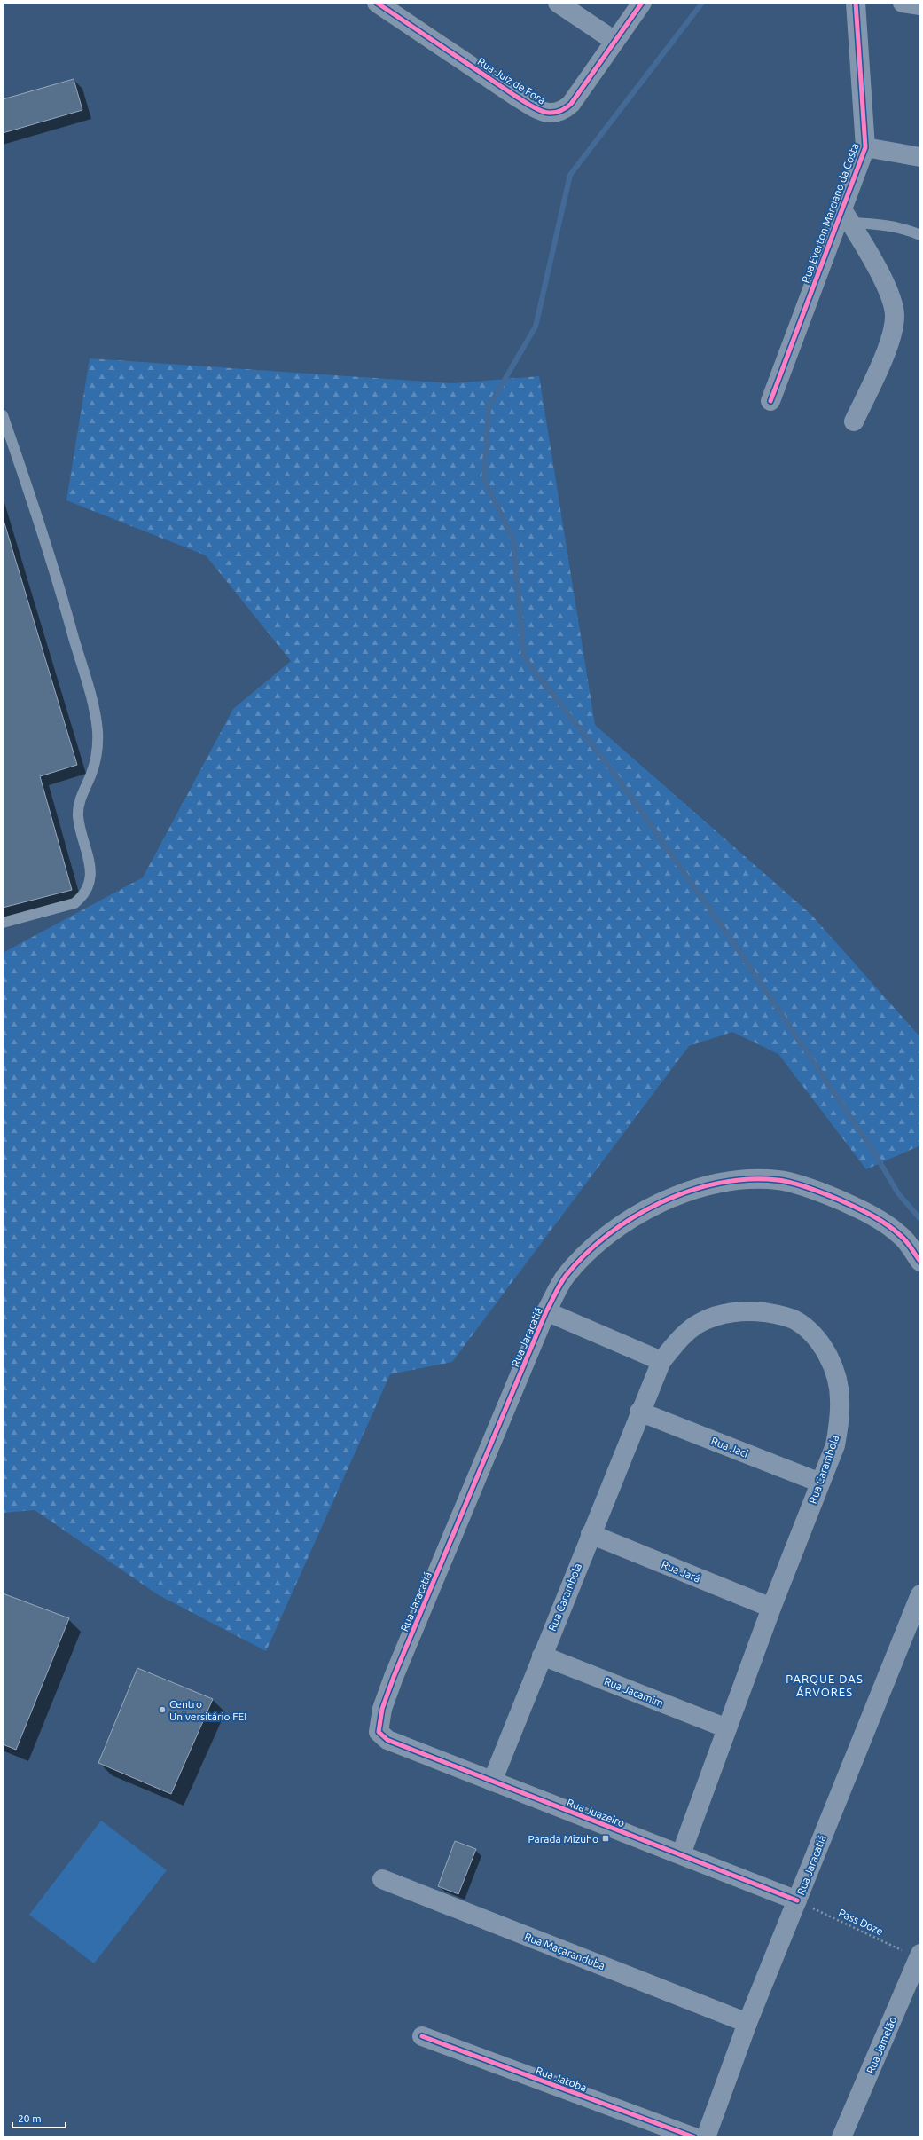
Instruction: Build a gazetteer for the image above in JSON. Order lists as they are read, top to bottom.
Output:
{
  "streets": {
    "street": [
      "Rua Juiz de Fora",
      "Rua Everton Marciano da Costa",
      "Rua Jaracatiá",
      "Rua Jaci",
      "Rua Carambola",
      "Rua Jará",
      "Rua Jacamim",
      "Rua Juazeiro",
      "Rua Maçaranduba",
      "Rua Jamelão",
      "Rua Jatoba"
    ],
    "path": ["Pass Doze"]
  },
  "crossings": [
    ["Rua Jaracatiá", "Rua Juazeiro"],
    ["Rua Jaracatiá", "Pass Doze"],
    ["Rua Jaracatiá", "Rua Maçaranduba"],
    ["Rua Jaci", "Rua Carambola"],
    ["Rua Carambola", "Rua Jará"],
    ["Rua Carambola", "Rua Jacamim"],
    ["Rua Carambola", "Rua Juazeiro"],
    ["Rua Juazeiro", "Pass Doze"],
    ["Pass Doze", "Rua Jamelão"]
  ],
  "districts": ["PARQUE DAS ÁRVORES"],
  "places": {
    "other": ["Centro Universitário FEI"],
    "transit": ["Parada Mizuho"]
  },
  "scale_bar": "20 m"
}
